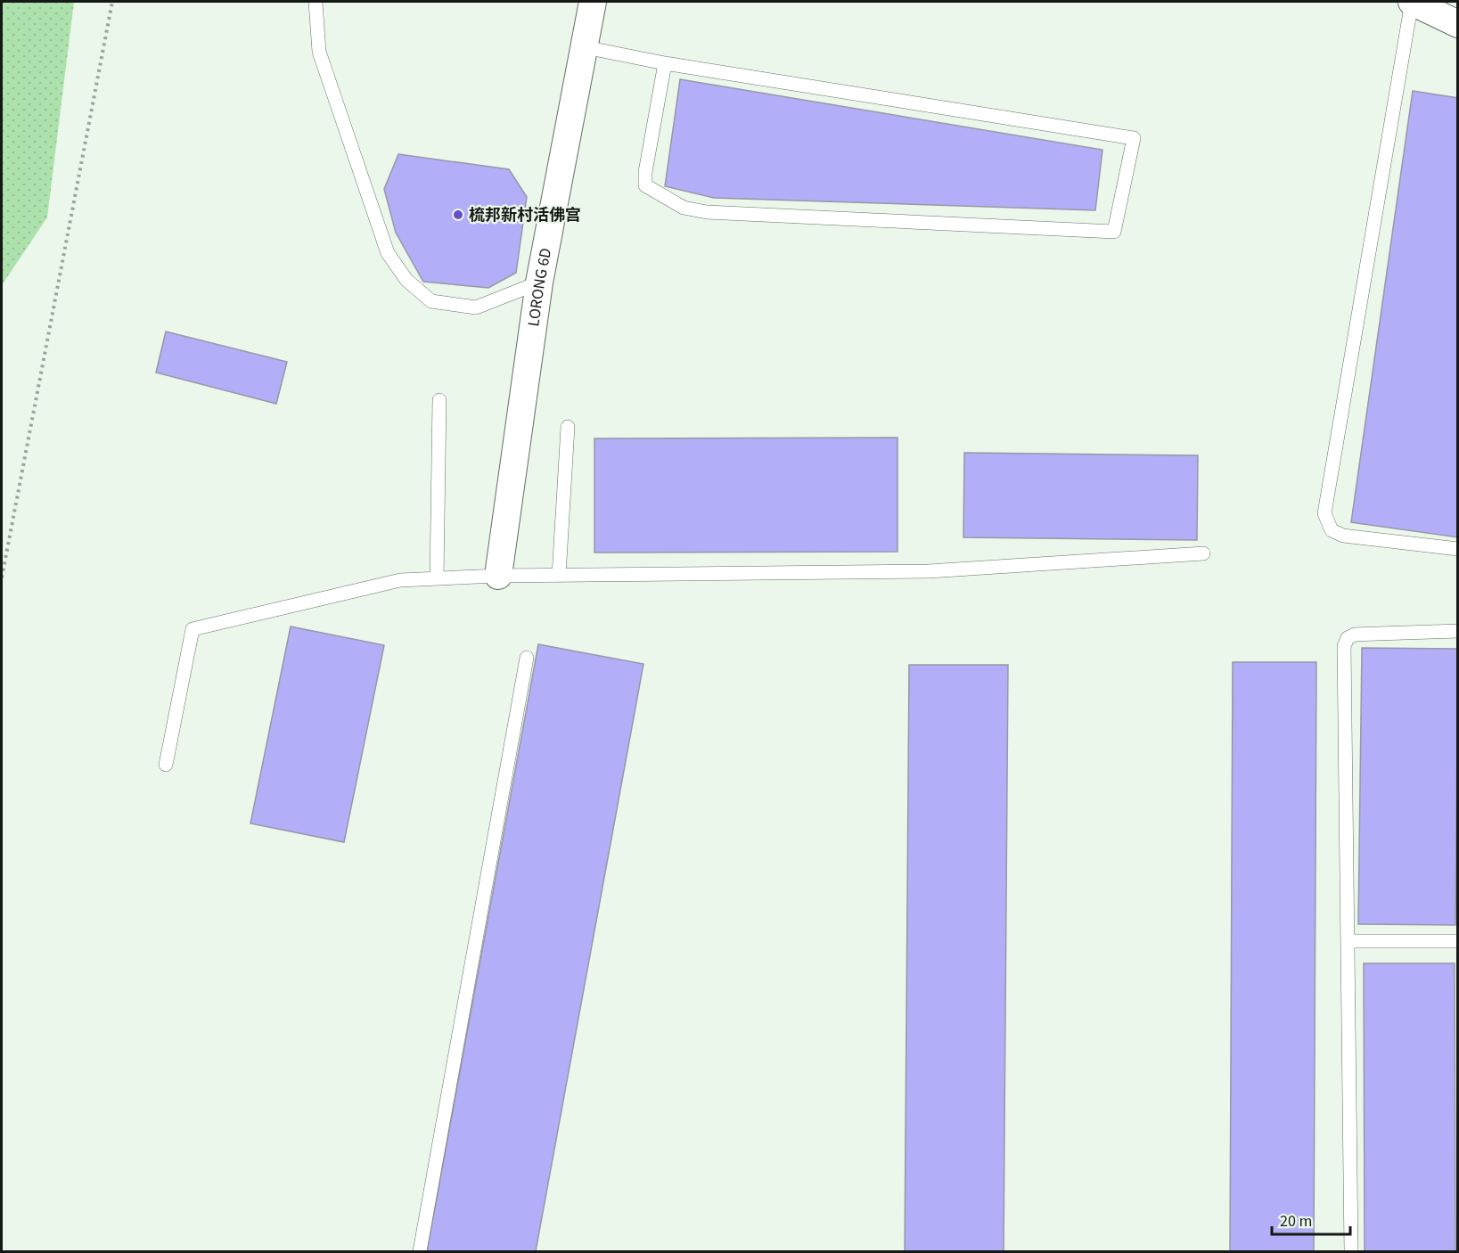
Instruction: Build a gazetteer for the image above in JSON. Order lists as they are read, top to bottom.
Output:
{
  "streets": {
    "street": ["LORONG 6D"]
  },
  "places": ["梳邦新村活佛宫"],
  "scale_bar": "20 m"
}
